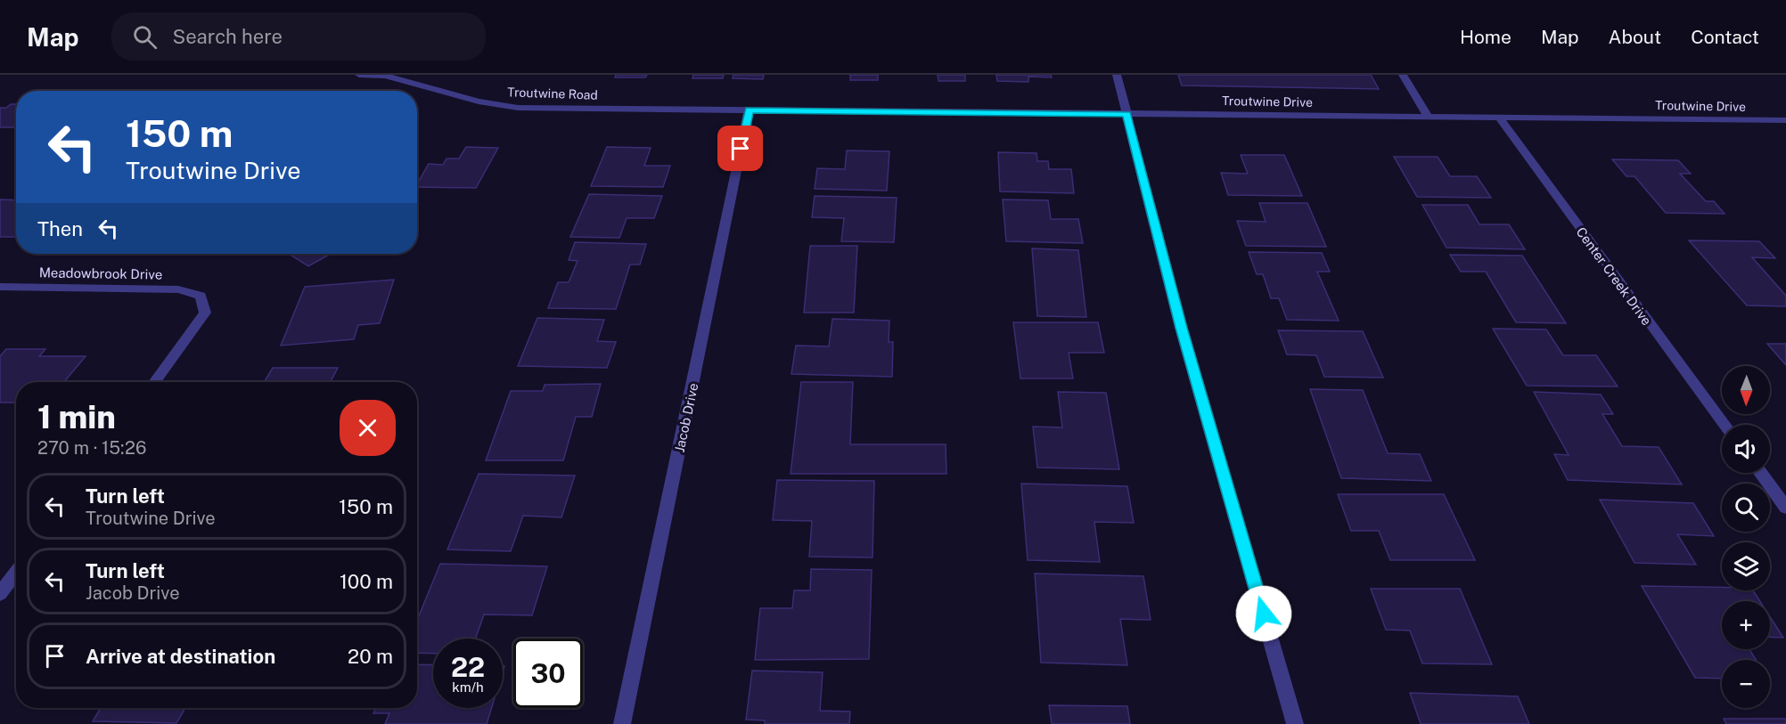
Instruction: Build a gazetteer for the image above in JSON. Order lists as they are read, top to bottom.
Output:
{
  "streets": {
    "street": [
      "Troutwine Road",
      "Troutwine Drive",
      "Meadowbrook Drive",
      "Center Creek Drive",
      "Jacob Drive"
    ]
  },
  "crossings": [
    ["Troutwine Road", "Troutwine Drive"],
    ["Troutwine Road", "Jacob Drive"],
    ["Troutwine Drive", "Center Creek Drive"],
    ["Troutwine Drive", "Jacob Drive"]
  ],
  "north": "bottom",
  "page": {
    "header": "Map",
    "search": "Search here",
    "nav": [
      "Home",
      "Map",
      "About",
      "Contact"
    ],
    "turn": ["150 m", "Troutwine Drive"],
    "then": "Then",
    "map_buttons": ["+", "−"],
    "heading": ["1 min", "270 m · 15:26"],
    "list": [
      {
        "name": "Turn left",
        "note": "Troutwine Drive",
        "value": "150 m"
      },
      {
        "name": "Turn left",
        "note": "Jacob Drive",
        "value": "100 m"
      },
      {
        "name": "Arrive at destination",
        "value": "20 m"
      }
    ],
    "speed": "22 km/h",
    "limit": "30"
  }
}
